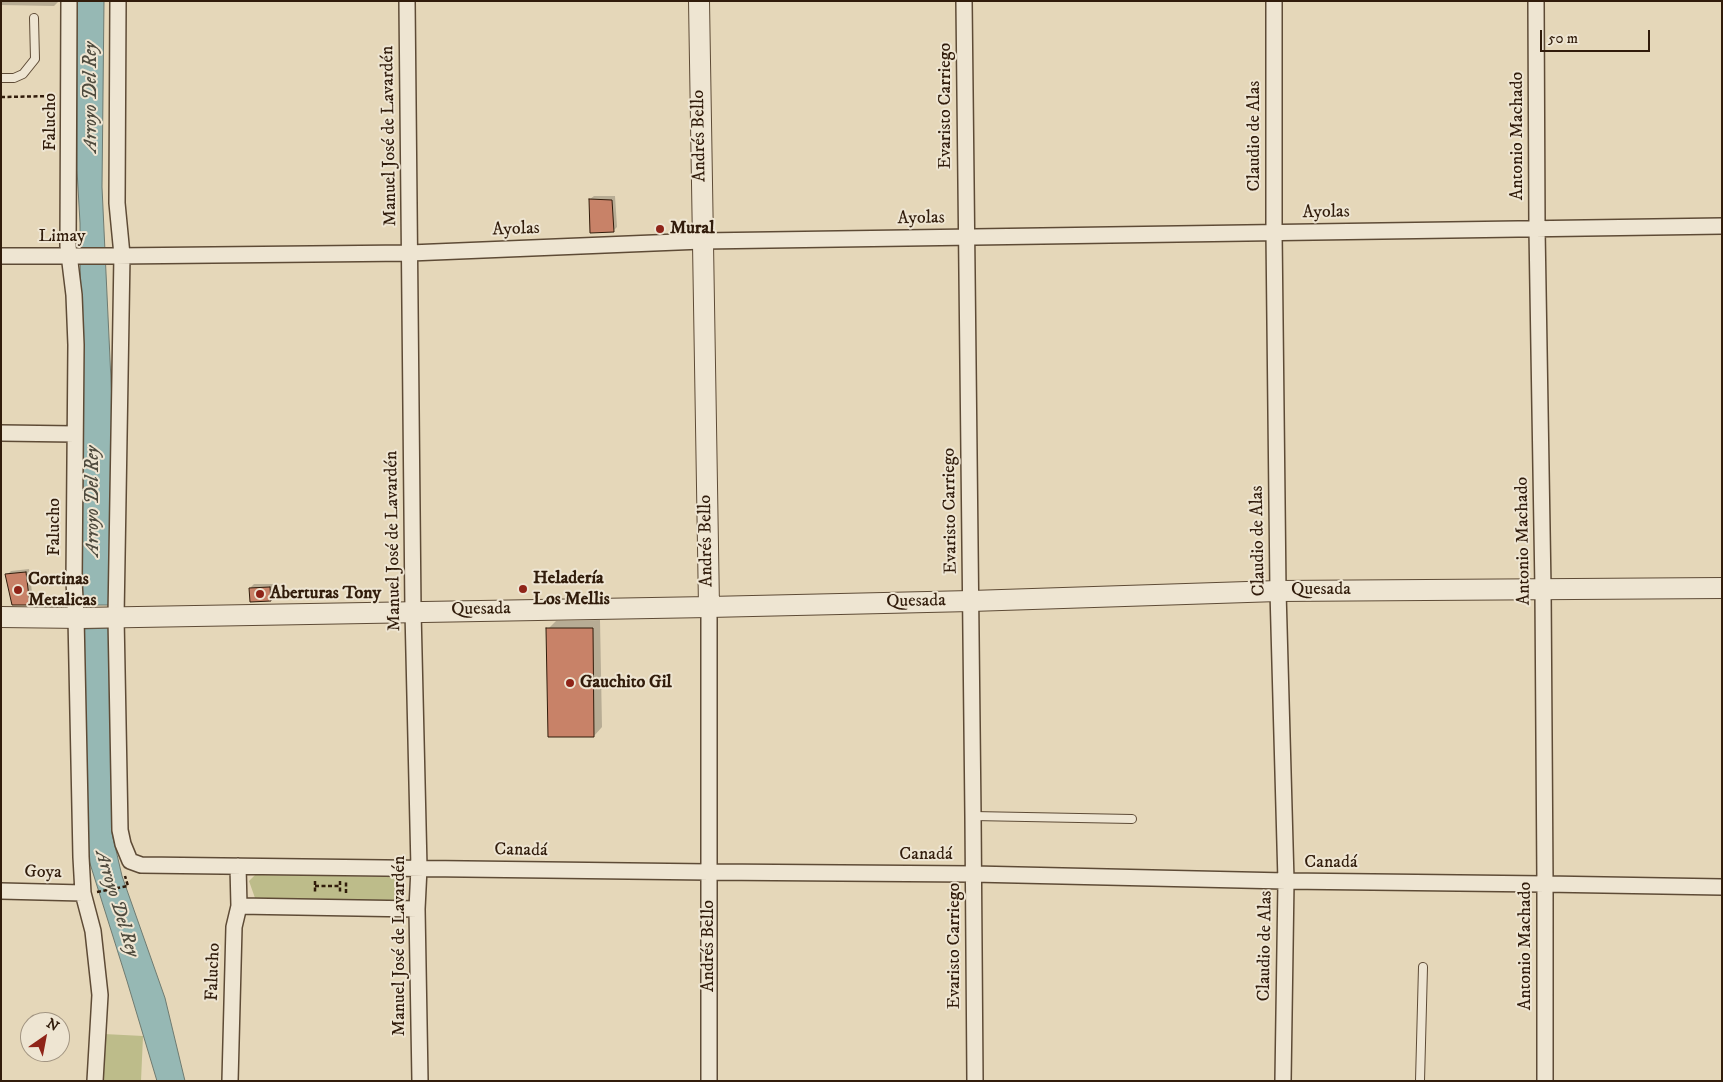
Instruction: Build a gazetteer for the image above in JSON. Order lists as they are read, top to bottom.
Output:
{
  "streets": {
    "street": [
      "Evaristo Carriego",
      "Falucho",
      "Manuel José de Lavardén",
      "Andrés Bello",
      "Claudio de Alas",
      "Antonio Machado",
      "Ayolas",
      "Limay",
      "Quesada",
      "Canadá",
      "Goya"
    ]
  },
  "crossings": [
    ["Evaristo Carriego", "Ayolas"],
    ["Evaristo Carriego", "Quesada"],
    ["Evaristo Carriego", "Canadá"],
    ["Falucho", "Limay"],
    ["Falucho", "Quesada"],
    ["Falucho", "Canadá"],
    ["Falucho", "Goya"],
    ["Manuel José de Lavardén", "Ayolas"],
    ["Manuel José de Lavardén", "Quesada"],
    ["Manuel José de Lavardén", "Canadá"],
    ["Andrés Bello", "Ayolas"],
    ["Andrés Bello", "Quesada"],
    ["Andrés Bello", "Canadá"],
    ["Claudio de Alas", "Ayolas"],
    ["Claudio de Alas", "Quesada"],
    ["Claudio de Alas", "Canadá"],
    ["Antonio Machado", "Ayolas"],
    ["Antonio Machado", "Quesada"],
    ["Antonio Machado", "Canadá"],
    ["Ayolas", "Limay"],
    ["Quesada", "Canadá"]
  ],
  "water": ["Arroyo Del Rey"],
  "places": [
    "Mural",
    "Heladería Los Mellis",
    "Cortinas Metalicas",
    "Aberturas Tony",
    "Gauchito Gil"
  ],
  "scale_bar": "50 m",
  "north": "top right"
}
